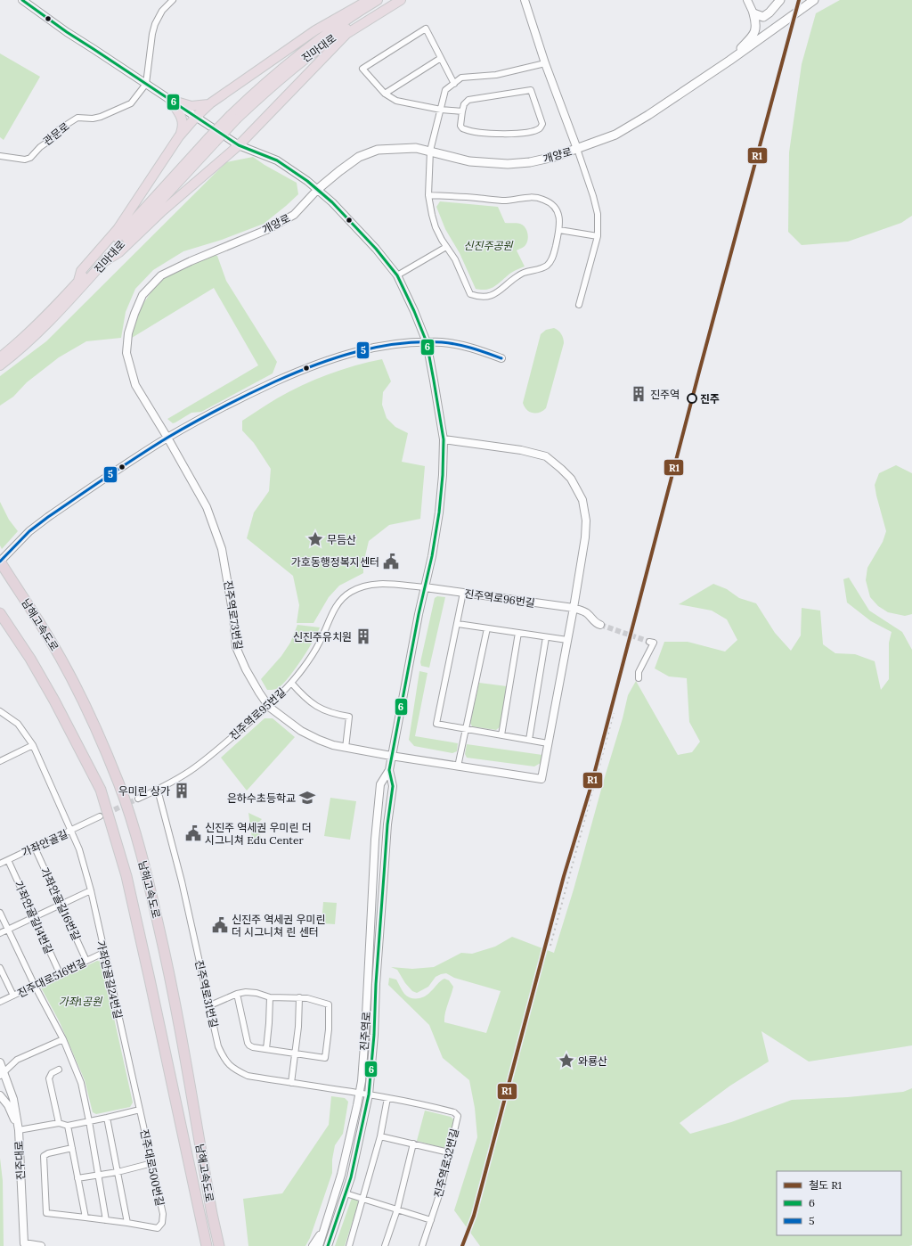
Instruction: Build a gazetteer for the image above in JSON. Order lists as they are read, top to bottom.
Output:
{
  "streets": {
    "highway": ["진마대로", "남해고속도로"],
    "main road": ["개양로"],
    "street": [
      "관문로",
      "진주역로96번길",
      "진주역로73번길",
      "진주역로95번길",
      "가좌안골길",
      "가좌안골길16번길",
      "가좌안골길14번길",
      "진주대로516번길",
      "가좌안골길24번길",
      "진주역로31번길",
      "진주역로",
      "진주대로",
      "진주역로32번길",
      "진주대로500번길"
    ]
  },
  "crossings": [
    ["관문로", "진주역로"],
    ["개양로", "진주역로73번길"],
    ["개양로", "진주역로"],
    ["진주역로96번길", "진주역로95번길"],
    ["진주역로96번길", "진주역로"],
    ["진주역로73번길", "진주역로95번길"],
    ["진주역로73번길", "진주역로"],
    ["진주역로95번길", "진주역로31번길"],
    ["진주역로95번길", "진주역로"],
    ["가좌안골길", "가좌안골길16번길"],
    ["가좌안골길", "가좌안골길14번길"],
    ["가좌안골길", "가좌안골길24번길"],
    ["가좌안골길16번길", "진주대로516번길"],
    ["가좌안골길14번길", "진주대로516번길"],
    ["진주대로516번길", "가좌안골길24번길"],
    ["가좌안골길24번길", "진주대로500번길"],
    ["진주역로31번길", "진주역로"],
    ["진주역로31번길", "진주역로32번길"],
    ["진주역로", "진주역로32번길"]
  ],
  "parks": ["신진주공원", "가좌1공원"],
  "places": {
    "building": ["진주역", "신진주유치원", "우미린 상가"],
    "other": ["진주"],
    "place": ["무듬산", "와룡산"],
    "public building": ["가호동행정복지센터", "신진주 역세권 우미린 더 시그니쳐 Edu Center", "신진주 역세권 우미린 더 시그니쳐 린 센터"],
    "school or university": ["은하수초등학교"]
  },
  "lines": ["rail line R1", "transit line 6", "transit line 5"],
  "legend": ["철도 R1", "6", "5"]
}
